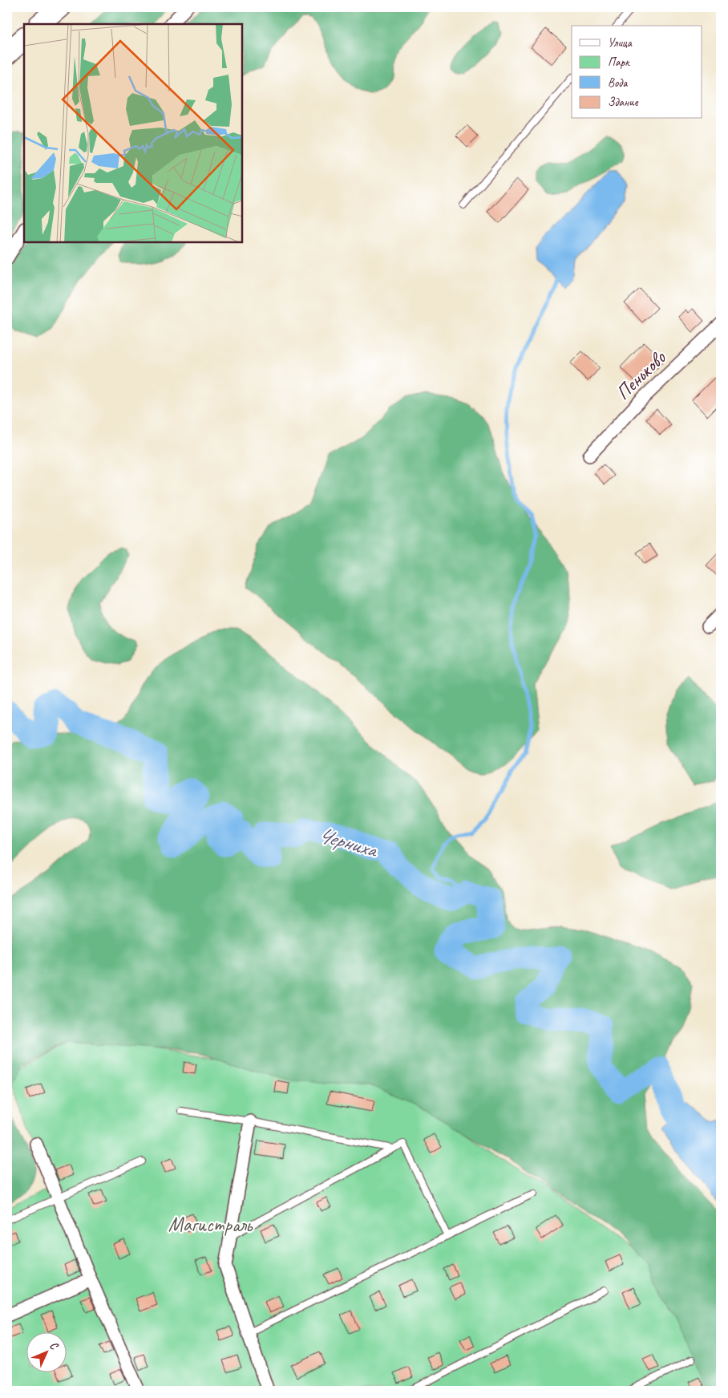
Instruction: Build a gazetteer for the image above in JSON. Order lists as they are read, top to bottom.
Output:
{
  "streets": {
    "street": ["Пеньково"]
  },
  "water": ["Черниха"],
  "parks": ["Магистраль"],
  "legend": [
    "Улица",
    "Парк",
    "Вода",
    "Здание"
  ],
  "north": "top right"
}
